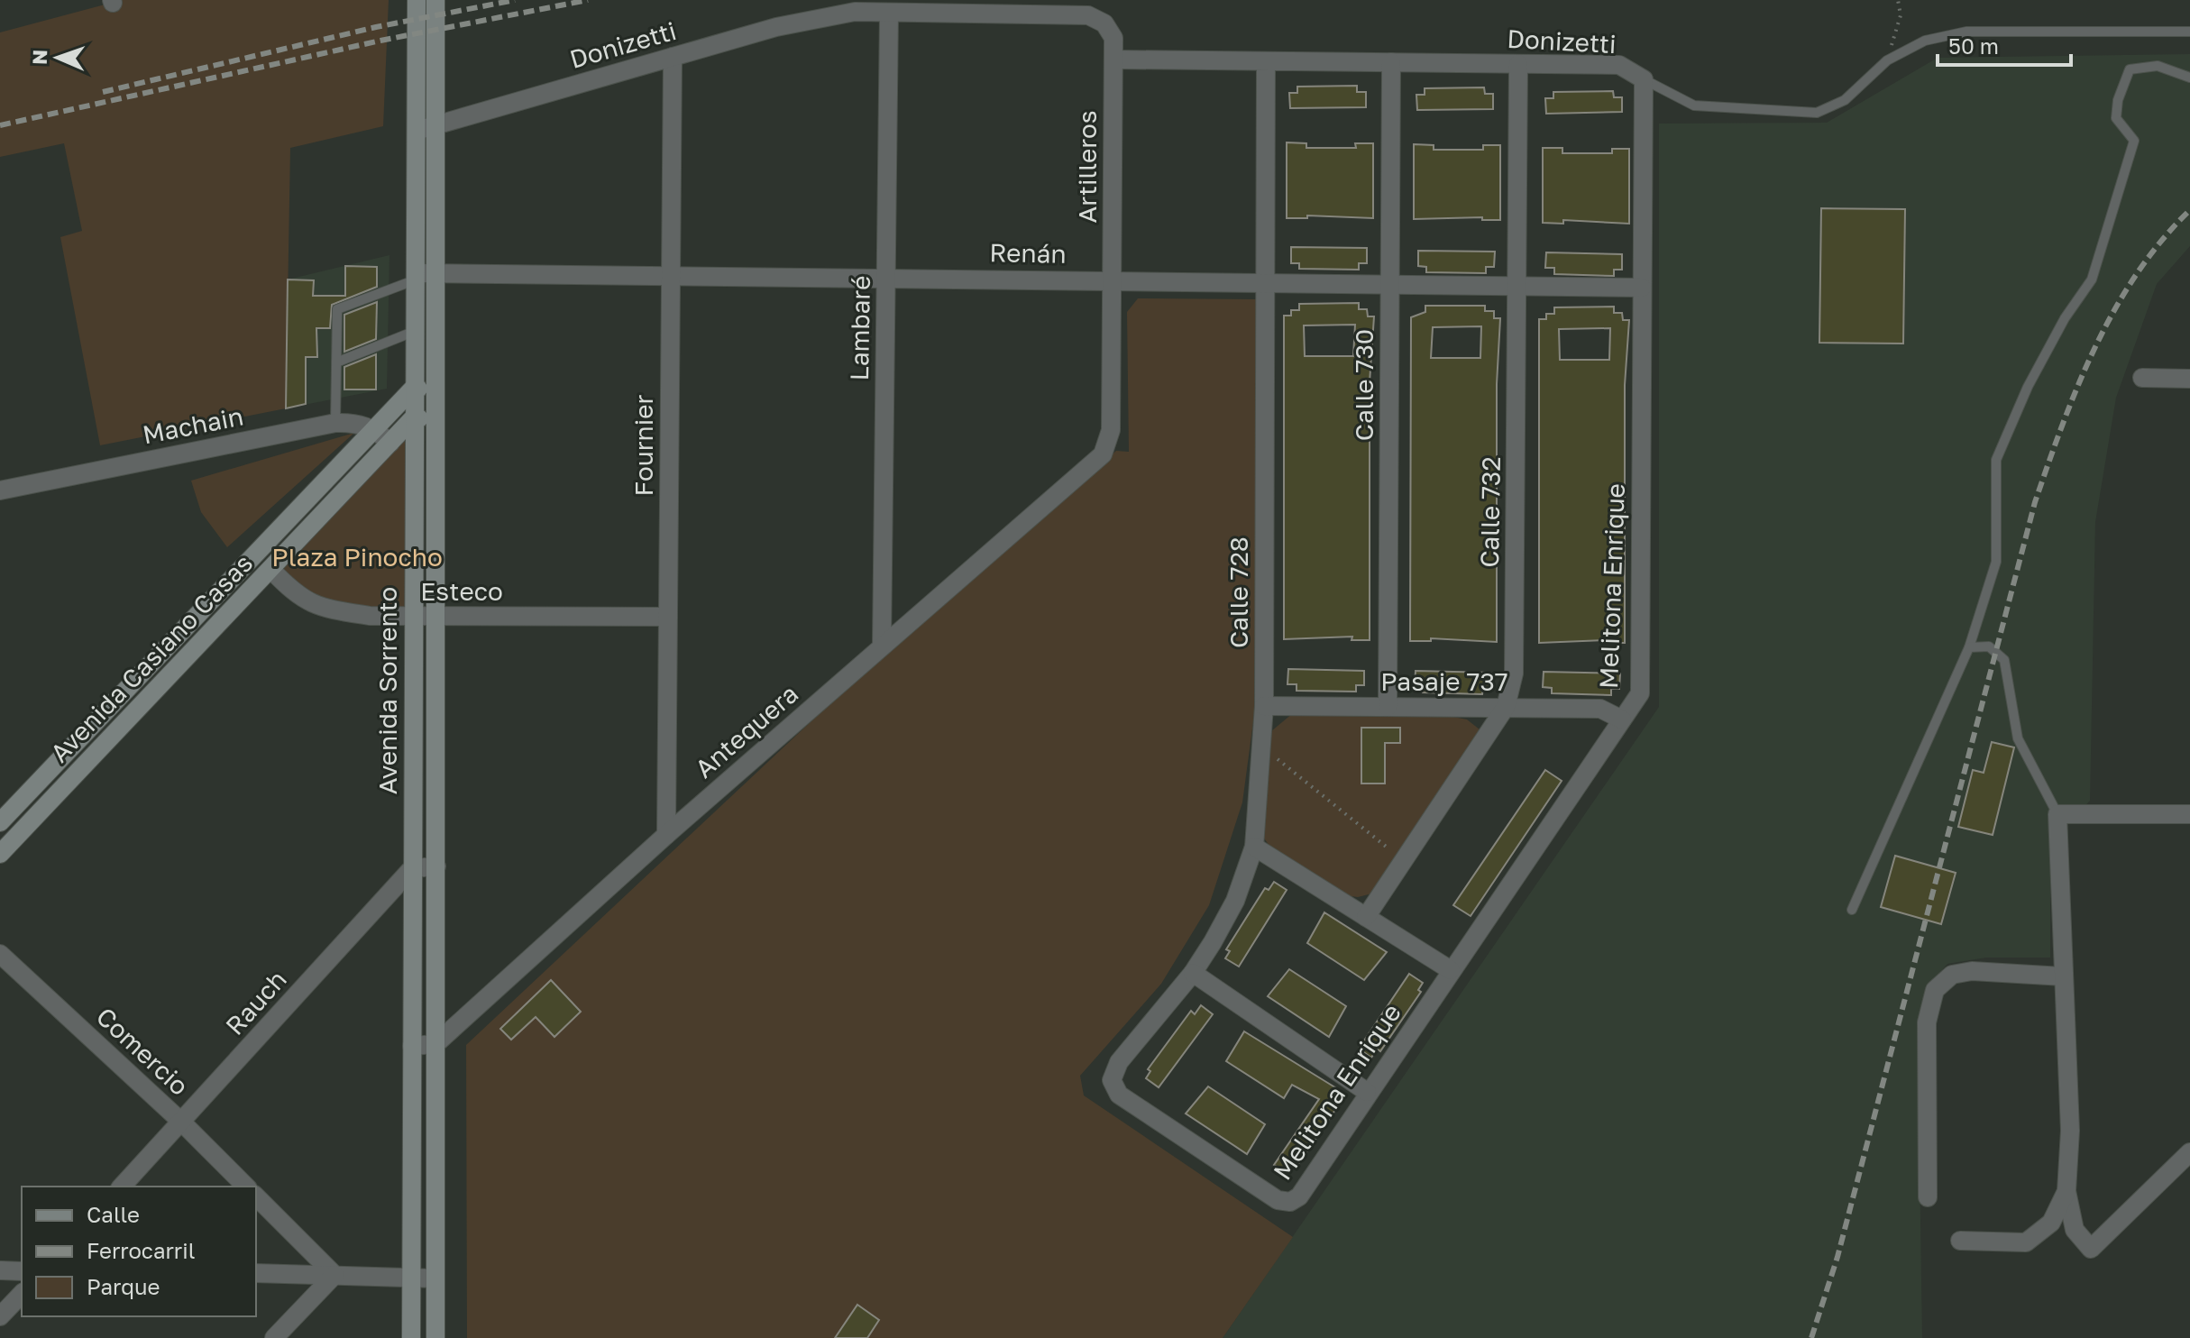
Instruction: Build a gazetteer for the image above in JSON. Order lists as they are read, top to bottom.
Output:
{
  "streets": {
    "main road": ["Avenida Casiano Casas", "Avenida Sorrento"],
    "street": [
      "Donizetti",
      "Artilleros",
      "Renán",
      "Lambaré",
      "Calle 730",
      "Machain",
      "Fournier",
      "Calle 732",
      "Melitona Enrique",
      "Esteco",
      "Calle 728",
      "Pasaje 737",
      "Antequera",
      "Rauch",
      "Comercio"
    ]
  },
  "crossings": [
    ["Donizetti", "Artilleros"],
    ["Donizetti", "Lambaré"],
    ["Donizetti", "Calle 730"],
    ["Donizetti", "Fournier"],
    ["Donizetti", "Calle 732"],
    ["Donizetti", "Melitona Enrique"],
    ["Donizetti", "Calle 728"],
    ["Donizetti", "Avenida Sorrento"],
    ["Artilleros", "Renán"],
    ["Artilleros", "Antequera"],
    ["Renán", "Lambaré"],
    ["Renán", "Calle 730"],
    ["Renán", "Fournier"],
    ["Renán", "Calle 732"],
    ["Renán", "Melitona Enrique"],
    ["Renán", "Calle 728"],
    ["Renán", "Avenida Sorrento"],
    ["Lambaré", "Antequera"],
    ["Calle 730", "Pasaje 737"],
    ["Machain", "Avenida Casiano Casas"],
    ["Fournier", "Esteco"],
    ["Fournier", "Antequera"],
    ["Calle 732", "Pasaje 737"],
    ["Melitona Enrique", "Calle 728"],
    ["Melitona Enrique", "Pasaje 737"],
    ["Esteco", "Avenida Casiano Casas"],
    ["Esteco", "Avenida Sorrento"],
    ["Calle 728", "Pasaje 737"],
    ["Avenida Casiano Casas", "Avenida Sorrento"],
    ["Avenida Sorrento", "Antequera"],
    ["Avenida Sorrento", "Rauch"],
    ["Rauch", "Comercio"]
  ],
  "parks": ["Plaza Pinocho"],
  "legend": ["Calle", "Ferrocarril", "Parque"],
  "scale_bar": "50 m",
  "north": "left"
}
